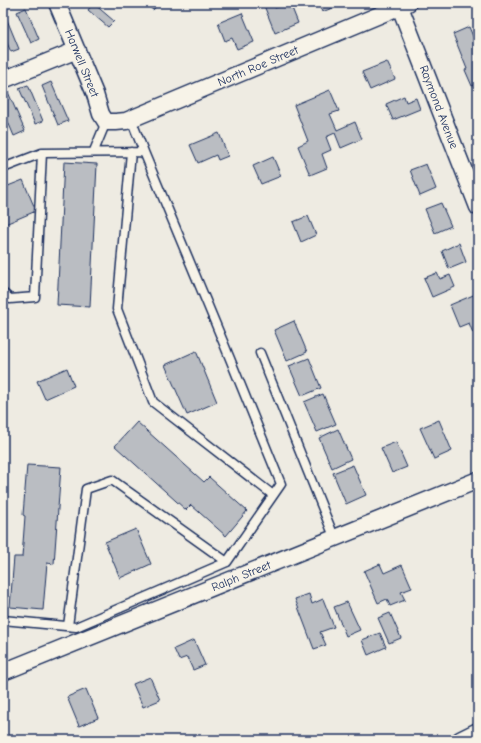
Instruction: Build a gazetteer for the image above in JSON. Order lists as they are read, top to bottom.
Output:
{
  "streets": {
    "street": [
      "Harwell Street",
      "North Roe Street",
      "Raymond Avenue",
      "Ralph Street"
    ]
  },
  "crossings": [
    ["Harwell Street", "North Roe Street"],
    ["North Roe Street", "Raymond Avenue"]
  ]
}
